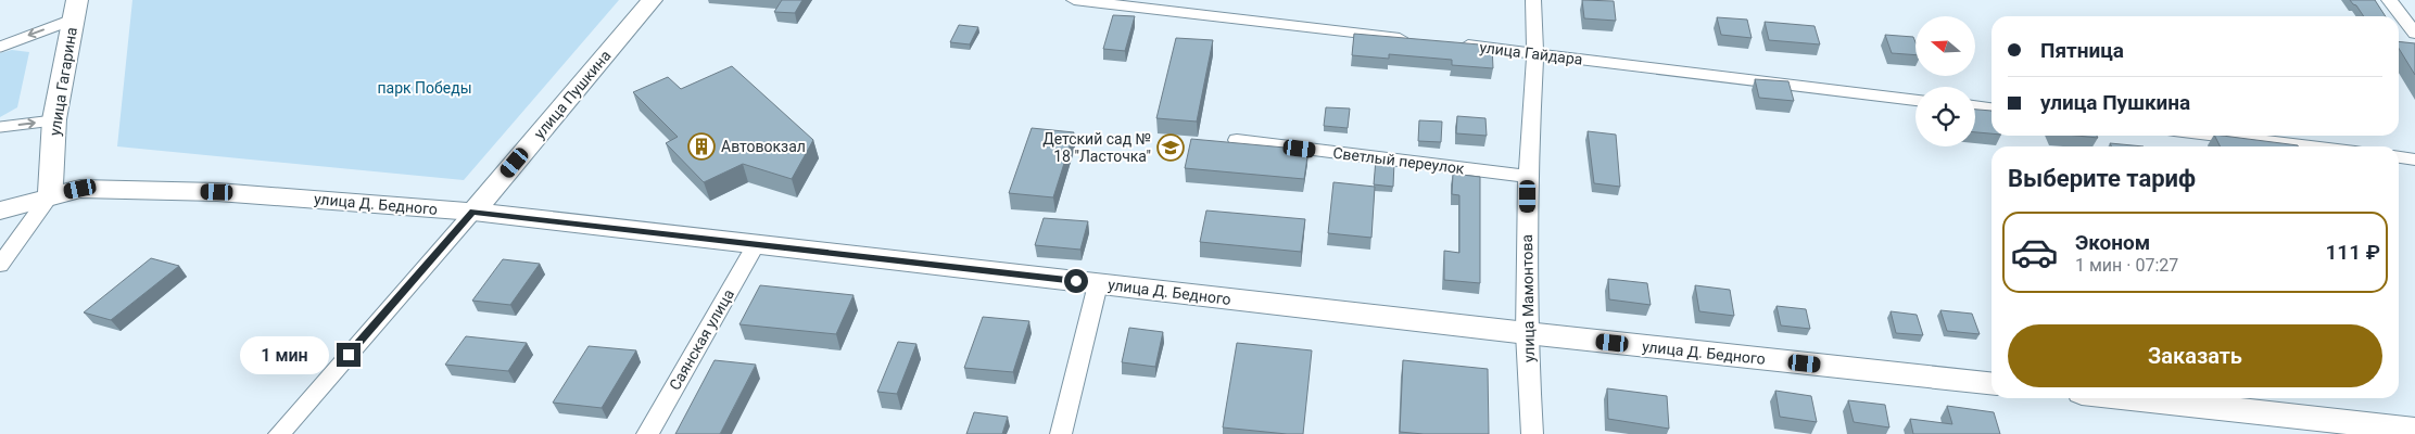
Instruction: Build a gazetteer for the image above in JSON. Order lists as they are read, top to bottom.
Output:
{
  "streets": {
    "street": [
      "улица Гайдара",
      "улица Гагарина",
      "улица Пушкина",
      "Светлый переулок",
      "улица Д. Бедного",
      "улица Мамонтова",
      "Саянская улица"
    ]
  },
  "crossings": [
    ["улица Гайдара", "улица Мамонтова"],
    ["улица Гагарина", "улица Д. Бедного"],
    ["улица Пушкина", "улица Д. Бедного"],
    ["Светлый переулок", "улица Мамонтова"],
    ["улица Д. Бедного", "улица Мамонтова"],
    ["улица Д. Бедного", "Саянская улица"]
  ],
  "parks": ["парк Победы"],
  "places": {
    "building": ["Автовокзал"],
    "school or university": ["Детский сад № 18 \"Ласточка\""]
  },
  "north": "left",
  "page": {
    "banner": ["Пятница", "улица Пушкина"],
    "heading": "Выберите тариф",
    "list": [
      {
        "name": "Эконом",
        "note": "1 мин · 07:27",
        "value": "111 ₽"
      }
    ],
    "buttons": "Заказать",
    "bubble": "1 мин"
  }
}
